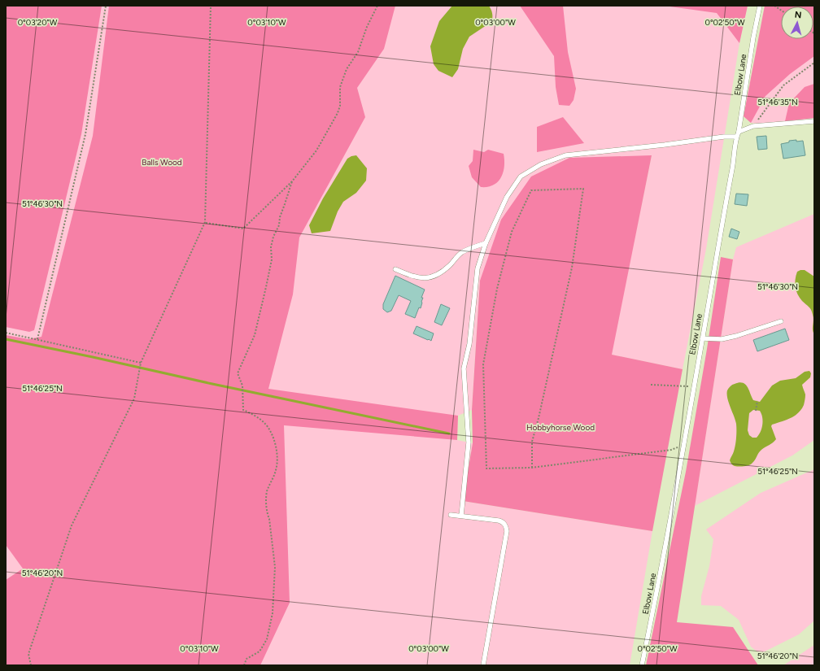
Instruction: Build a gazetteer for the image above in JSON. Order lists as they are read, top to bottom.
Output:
{
  "streets": {
    "lane": ["Elbow Lane"]
  },
  "parks": ["Balls Wood", "Hobbyhorse Wood"],
  "north": "top",
  "coordinates": [
    "0°03'20\"W",
    "0°03'10\"W",
    "0°03'00\"W",
    "0°02'50\"W",
    "51°46'35\"N",
    "51°46'30\"N",
    "51°46'25\"N",
    "51°46'20\"N"
  ]
}
